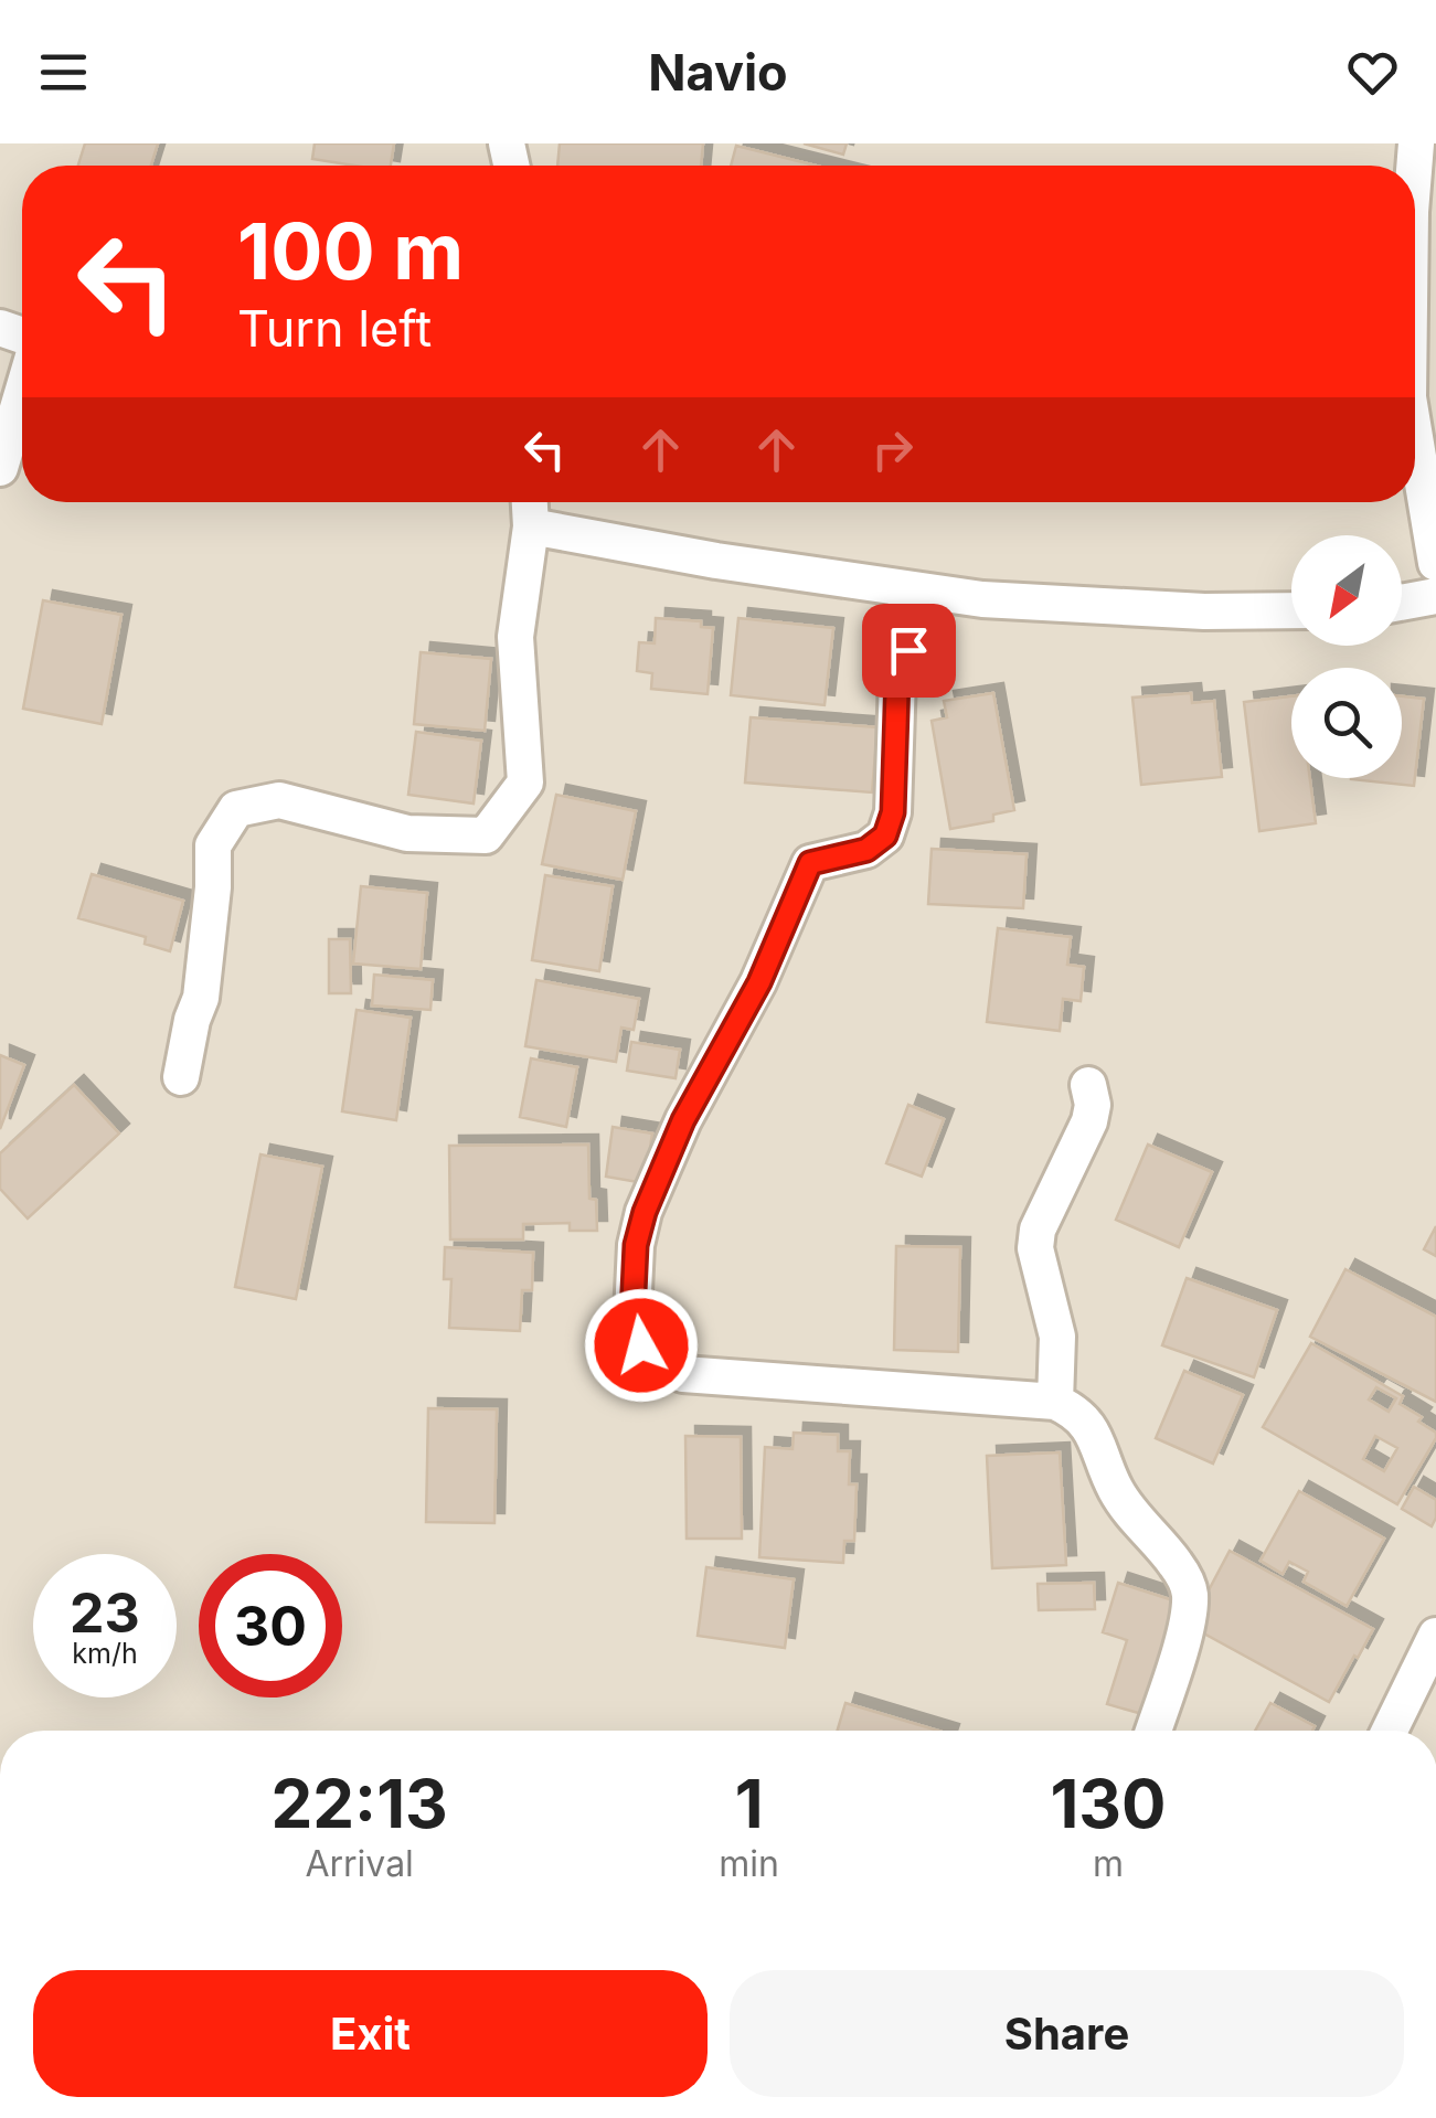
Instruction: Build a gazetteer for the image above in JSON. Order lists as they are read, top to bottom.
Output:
{
  "north": "bottom left",
  "page": {
    "header": "Navio",
    "turn": ["100 m", "Turn left"],
    "speed": "23 km/h",
    "limit": "30",
    "eta": [
      "22:13",
      "Arrival",
      "1",
      "min",
      "130",
      "m"
    ],
    "buttons": ["Exit", "Share"]
  }
}
